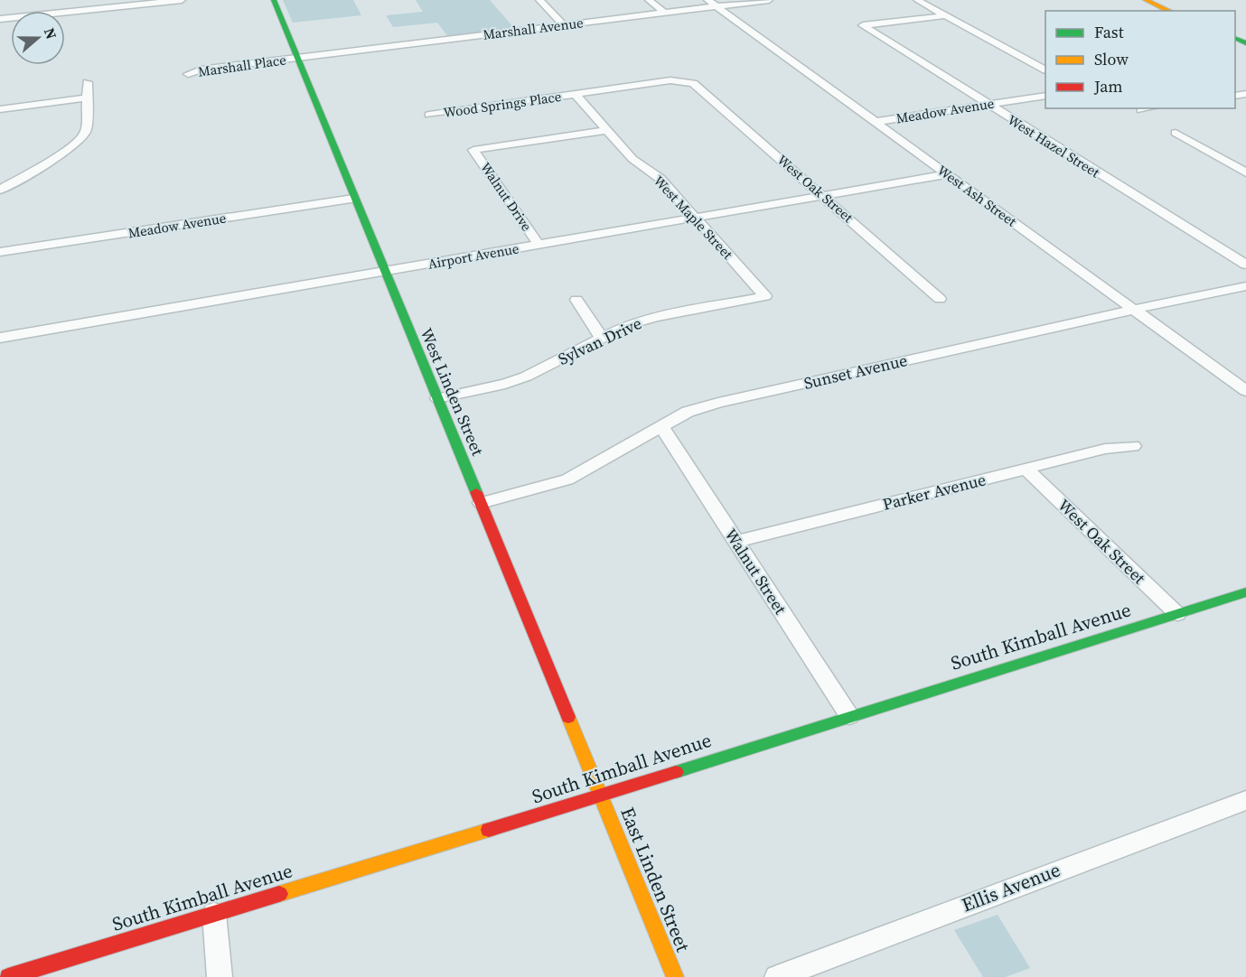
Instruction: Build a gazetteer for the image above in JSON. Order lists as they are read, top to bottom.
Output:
{
  "streets": {
    "street": [
      "Marshall Avenue",
      "Marshall Place",
      "Wood Springs Place",
      "Meadow Avenue",
      "West Hazel Street",
      "West Oak Street",
      "West Ash Street",
      "Walnut Drive",
      "West Maple Street",
      "Airport Avenue",
      "Sylvan Drive",
      "Sunset Avenue",
      "West Linden Street",
      "Parker Avenue",
      "Walnut Street",
      "South Kimball Avenue",
      "East Linden Street",
      "Ellis Avenue"
    ]
  },
  "crossings": [
    ["Marshall Avenue", "Marshall Place"],
    ["Marshall Avenue", "West Ash Street"],
    ["Marshall Avenue", "West Linden Street"],
    ["Marshall Place", "West Linden Street"],
    ["Wood Springs Place", "West Oak Street"],
    ["Wood Springs Place", "West Maple Street"],
    ["Meadow Avenue", "West Hazel Street"],
    ["Meadow Avenue", "West Ash Street"],
    ["Meadow Avenue", "West Linden Street"],
    ["West Oak Street", "Airport Avenue"],
    ["West Oak Street", "Parker Avenue"],
    ["West Oak Street", "South Kimball Avenue"],
    ["West Ash Street", "Airport Avenue"],
    ["West Ash Street", "Sunset Avenue"],
    ["Walnut Drive", "West Maple Street"],
    ["Walnut Drive", "Airport Avenue"],
    ["West Maple Street", "Airport Avenue"],
    ["West Maple Street", "Sylvan Drive"],
    ["Airport Avenue", "West Linden Street"],
    ["Sylvan Drive", "West Linden Street"],
    ["Sunset Avenue", "West Linden Street"],
    ["Sunset Avenue", "Walnut Street"],
    ["West Linden Street", "South Kimball Avenue"],
    ["West Linden Street", "East Linden Street"],
    ["Parker Avenue", "Walnut Street"],
    ["Walnut Street", "South Kimball Avenue"],
    ["South Kimball Avenue", "East Linden Street"]
  ],
  "legend": ["Fast", "Slow", "Jam"],
  "north": "right"
}
